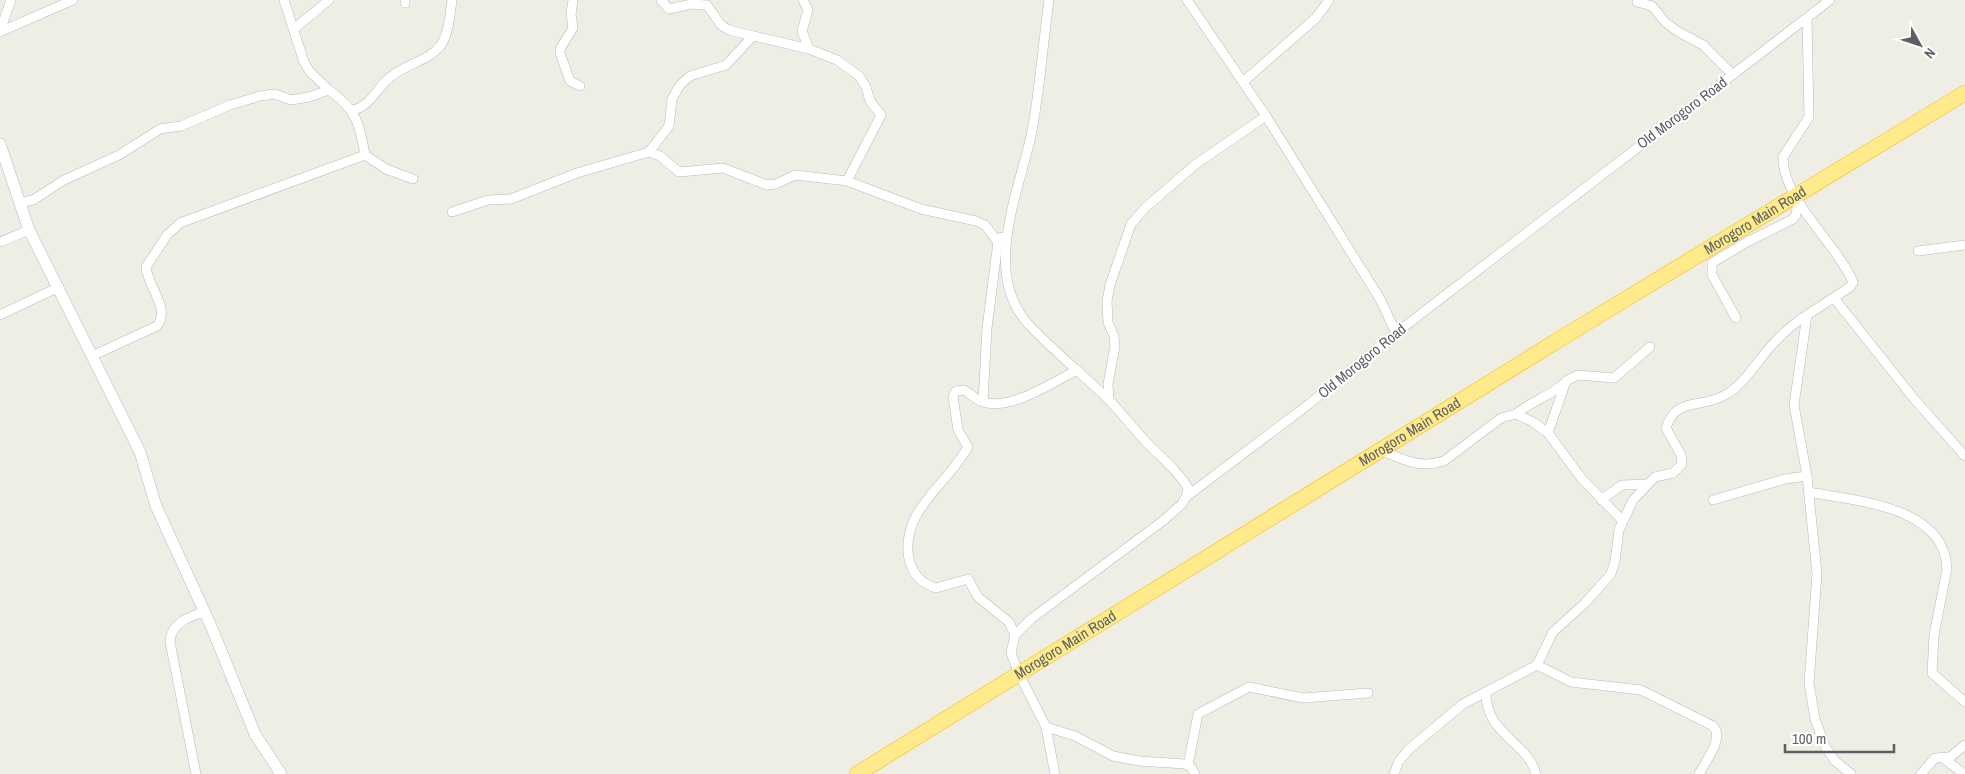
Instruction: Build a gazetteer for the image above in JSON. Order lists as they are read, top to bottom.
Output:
{
  "streets": {
    "highway": ["Morogoro Main Road"],
    "street": ["Old Morogoro Road"]
  },
  "scale_bar": "100 m",
  "north": "bottom right"
}
